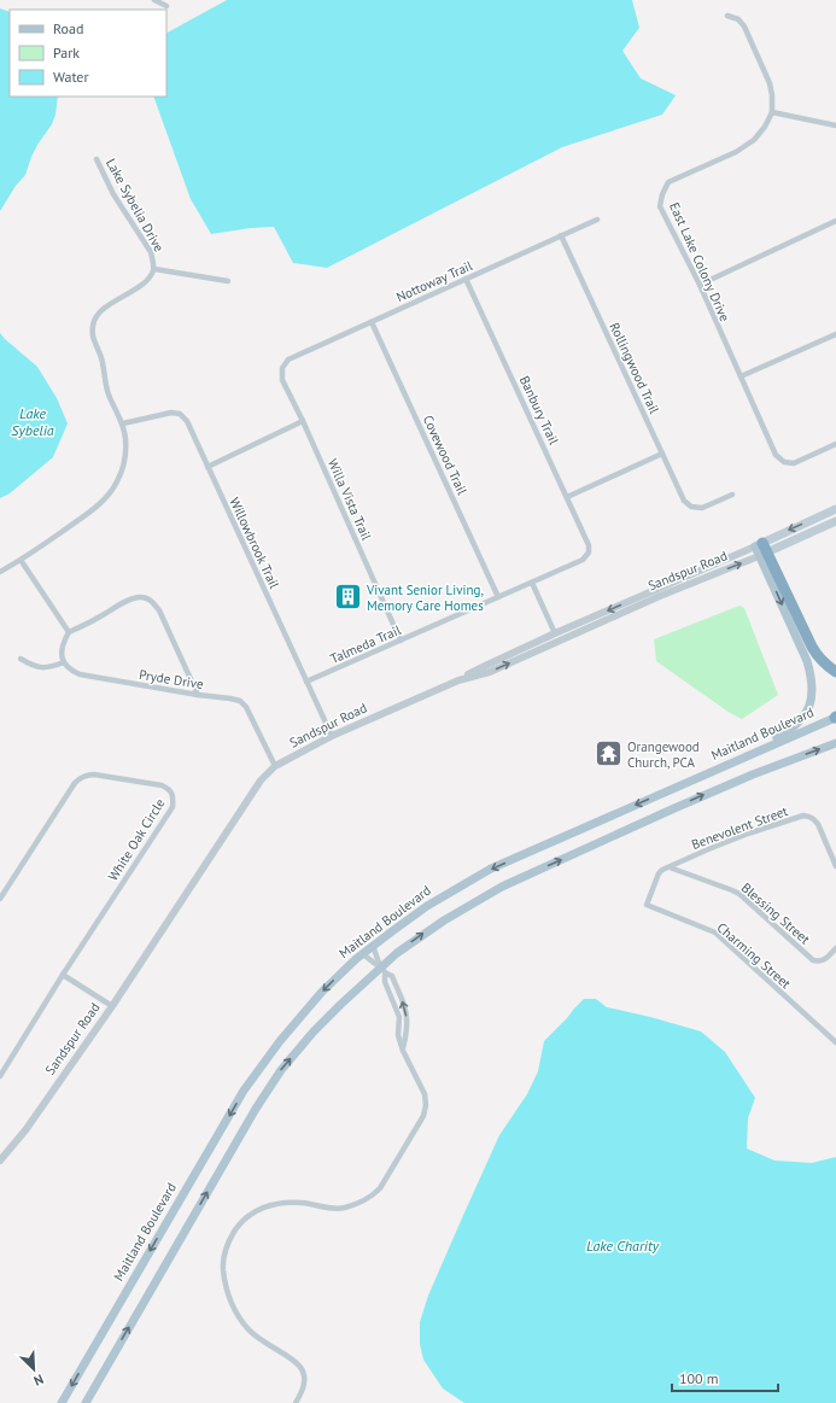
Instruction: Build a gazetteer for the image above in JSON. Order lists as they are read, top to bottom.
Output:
{
  "streets": {
    "main road": ["Sandspur Road", "Maitland Boulevard"],
    "street": [
      "Lake Sybelia Drive",
      "East Lake Colony Drive",
      "Nottoway Trail",
      "Rollingwood Trail",
      "Banbury Trail",
      "Covewood Trail",
      "Willa Vista Trail",
      "Willowbrook Trail",
      "Talmeda Trail",
      "Pryde Drive",
      "Benevolent Street",
      "White Oak Circle",
      "Blessing Street",
      "Charming Street"
    ]
  },
  "crossings": [
    ["Lake Sybelia Drive", "Willowbrook Trail"],
    ["Nottoway Trail", "Rollingwood Trail"],
    ["Nottoway Trail", "Banbury Trail"],
    ["Nottoway Trail", "Covewood Trail"],
    ["Nottoway Trail", "Willa Vista Trail"],
    ["Banbury Trail", "Talmeda Trail"],
    ["Covewood Trail", "Talmeda Trail"],
    ["Willa Vista Trail", "Talmeda Trail"],
    ["Willowbrook Trail", "Sandspur Road"],
    ["Willowbrook Trail", "Talmeda Trail"],
    ["Sandspur Road", "Pryde Drive"],
    ["Benevolent Street", "Blessing Street"],
    ["Benevolent Street", "Charming Street"]
  ],
  "water": ["Lake Sybelia", "Lake Charity"],
  "places": {
    "building": ["Vivant Senior Living, Memory Care Homes"],
    "temple": ["Orangewood Church, PCA"]
  },
  "legend": ["Road", "Park", "Water"],
  "scale_bar": "100 m",
  "north": "bottom right"
}
